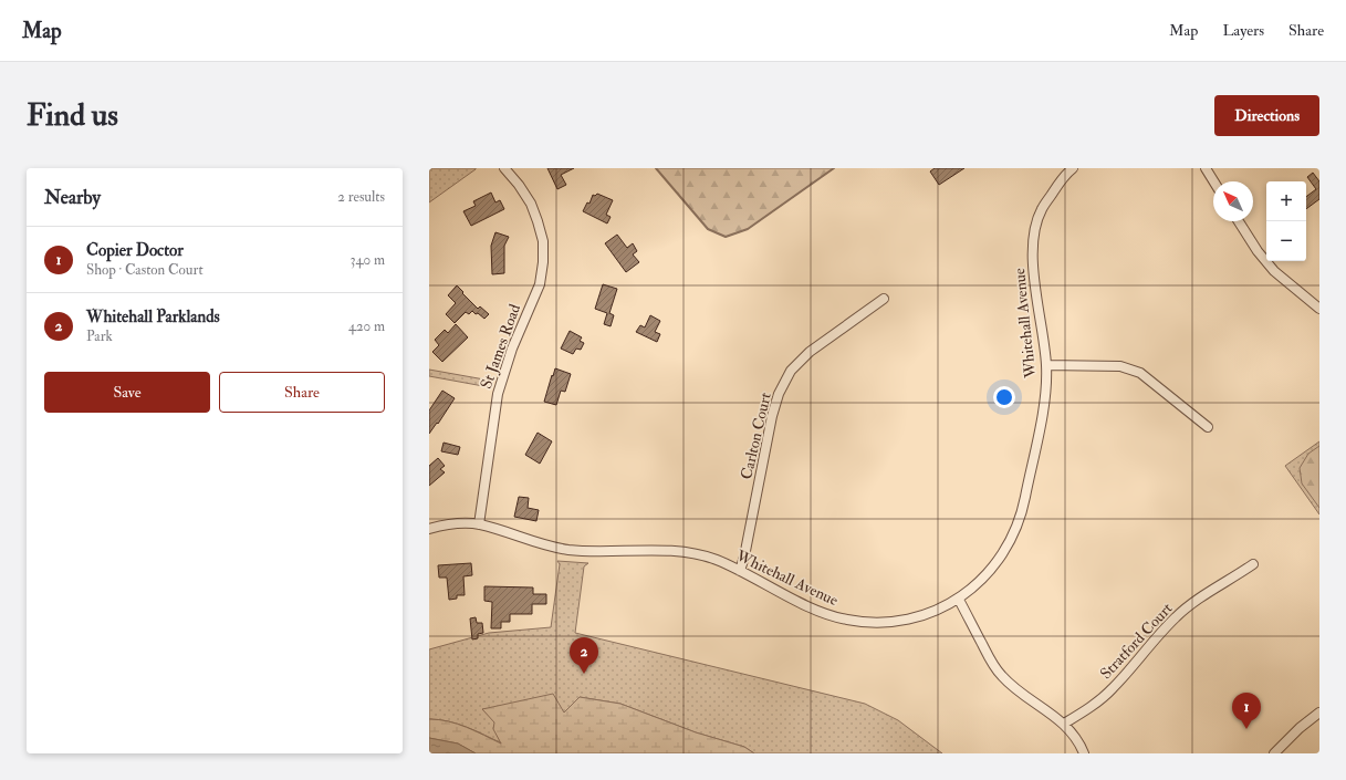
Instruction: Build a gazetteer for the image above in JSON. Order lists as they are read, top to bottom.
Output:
{
  "streets": {
    "street": [
      "Whitehall Avenue",
      "St James Road",
      "Carlton Court",
      "Stratford Court"
    ]
  },
  "crossings": [
    ["Whitehall Avenue", "St James Road"],
    ["Whitehall Avenue", "Carlton Court"]
  ],
  "north": "top left",
  "page": {
    "header": "Map",
    "nav": ["Map", "Layers", "Share"],
    "buttons": [
      "Directions",
      ["Save", "Share"]
    ],
    "title": "Find us",
    "heading": ["Nearby", "2 results"],
    "map_buttons": ["+", "−"],
    "list": [
      {
        "mark": "1",
        "name": "Copier Doctor",
        "note": "Shop · Caston Court",
        "value": "340 m"
      },
      {
        "mark": "2",
        "name": "Whitehall Parklands",
        "note": "Park",
        "value": "420 m"
      }
    ],
    "pins": ["2", "1"]
  }
}
